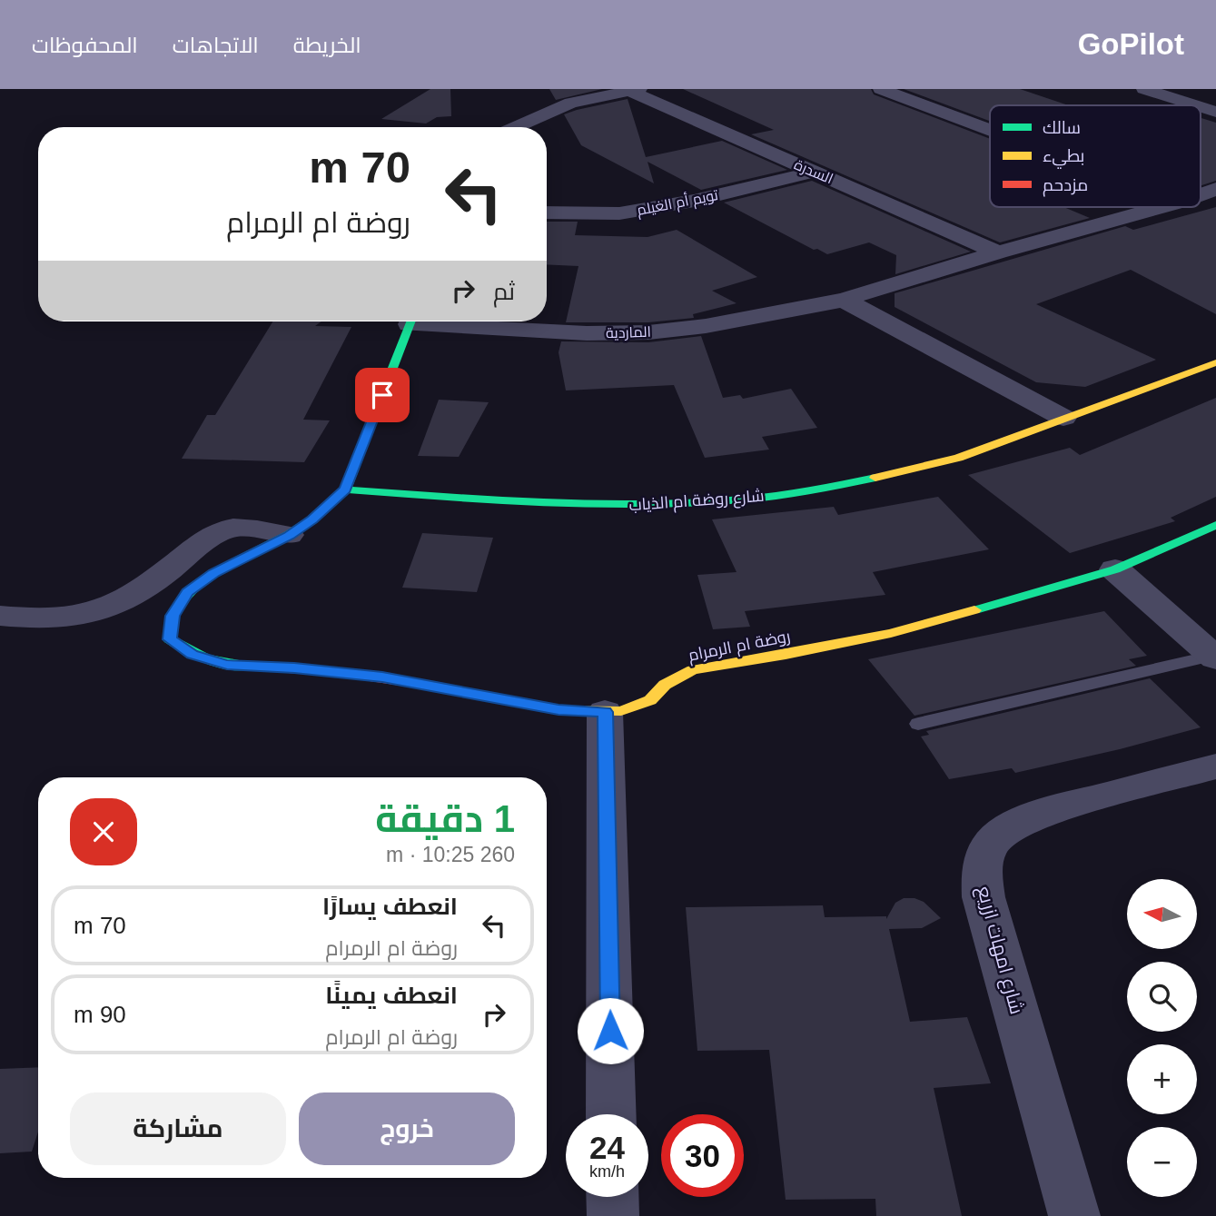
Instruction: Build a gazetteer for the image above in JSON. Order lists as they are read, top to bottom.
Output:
{
  "streets": {
    "street": [
      "السدرة",
      "تويم أم الغيلم",
      "الماردية",
      "شارع روضة ام الذياب",
      "روضة ام الرمرام",
      "شارع امهات ازريع"
    ]
  },
  "crossings": [
    ["السدرة", "تويم أم الغيلم"],
    ["السدرة", "الماردية"],
    ["شارع روضة ام الذياب", "روضة ام الرمرام"]
  ],
  "legend": ["سالك", "بطيء", "مزدحم"],
  "north": "left",
  "page": {
    "header": "GoPilot",
    "nav": ["الخريطة", "الاتجاهات", "المحفوظات"],
    "turn": ["70 m", "روضة ام الرمرام"],
    "then": "ثم",
    "heading": ["1 دقيقة", "260 m · 10:25"],
    "map_buttons": ["+", "−"],
    "list": [
      {
        "name": "انعطف يسارًا",
        "note": "روضة ام الرمرام",
        "value": "70 m"
      },
      {
        "name": "انعطف يمينًا",
        "note": "روضة ام الرمرام",
        "value": "90 m"
      }
    ],
    "buttons": ["خروج", "مشاركة"],
    "speed": "24 km/h",
    "limit": "30"
  }
}
